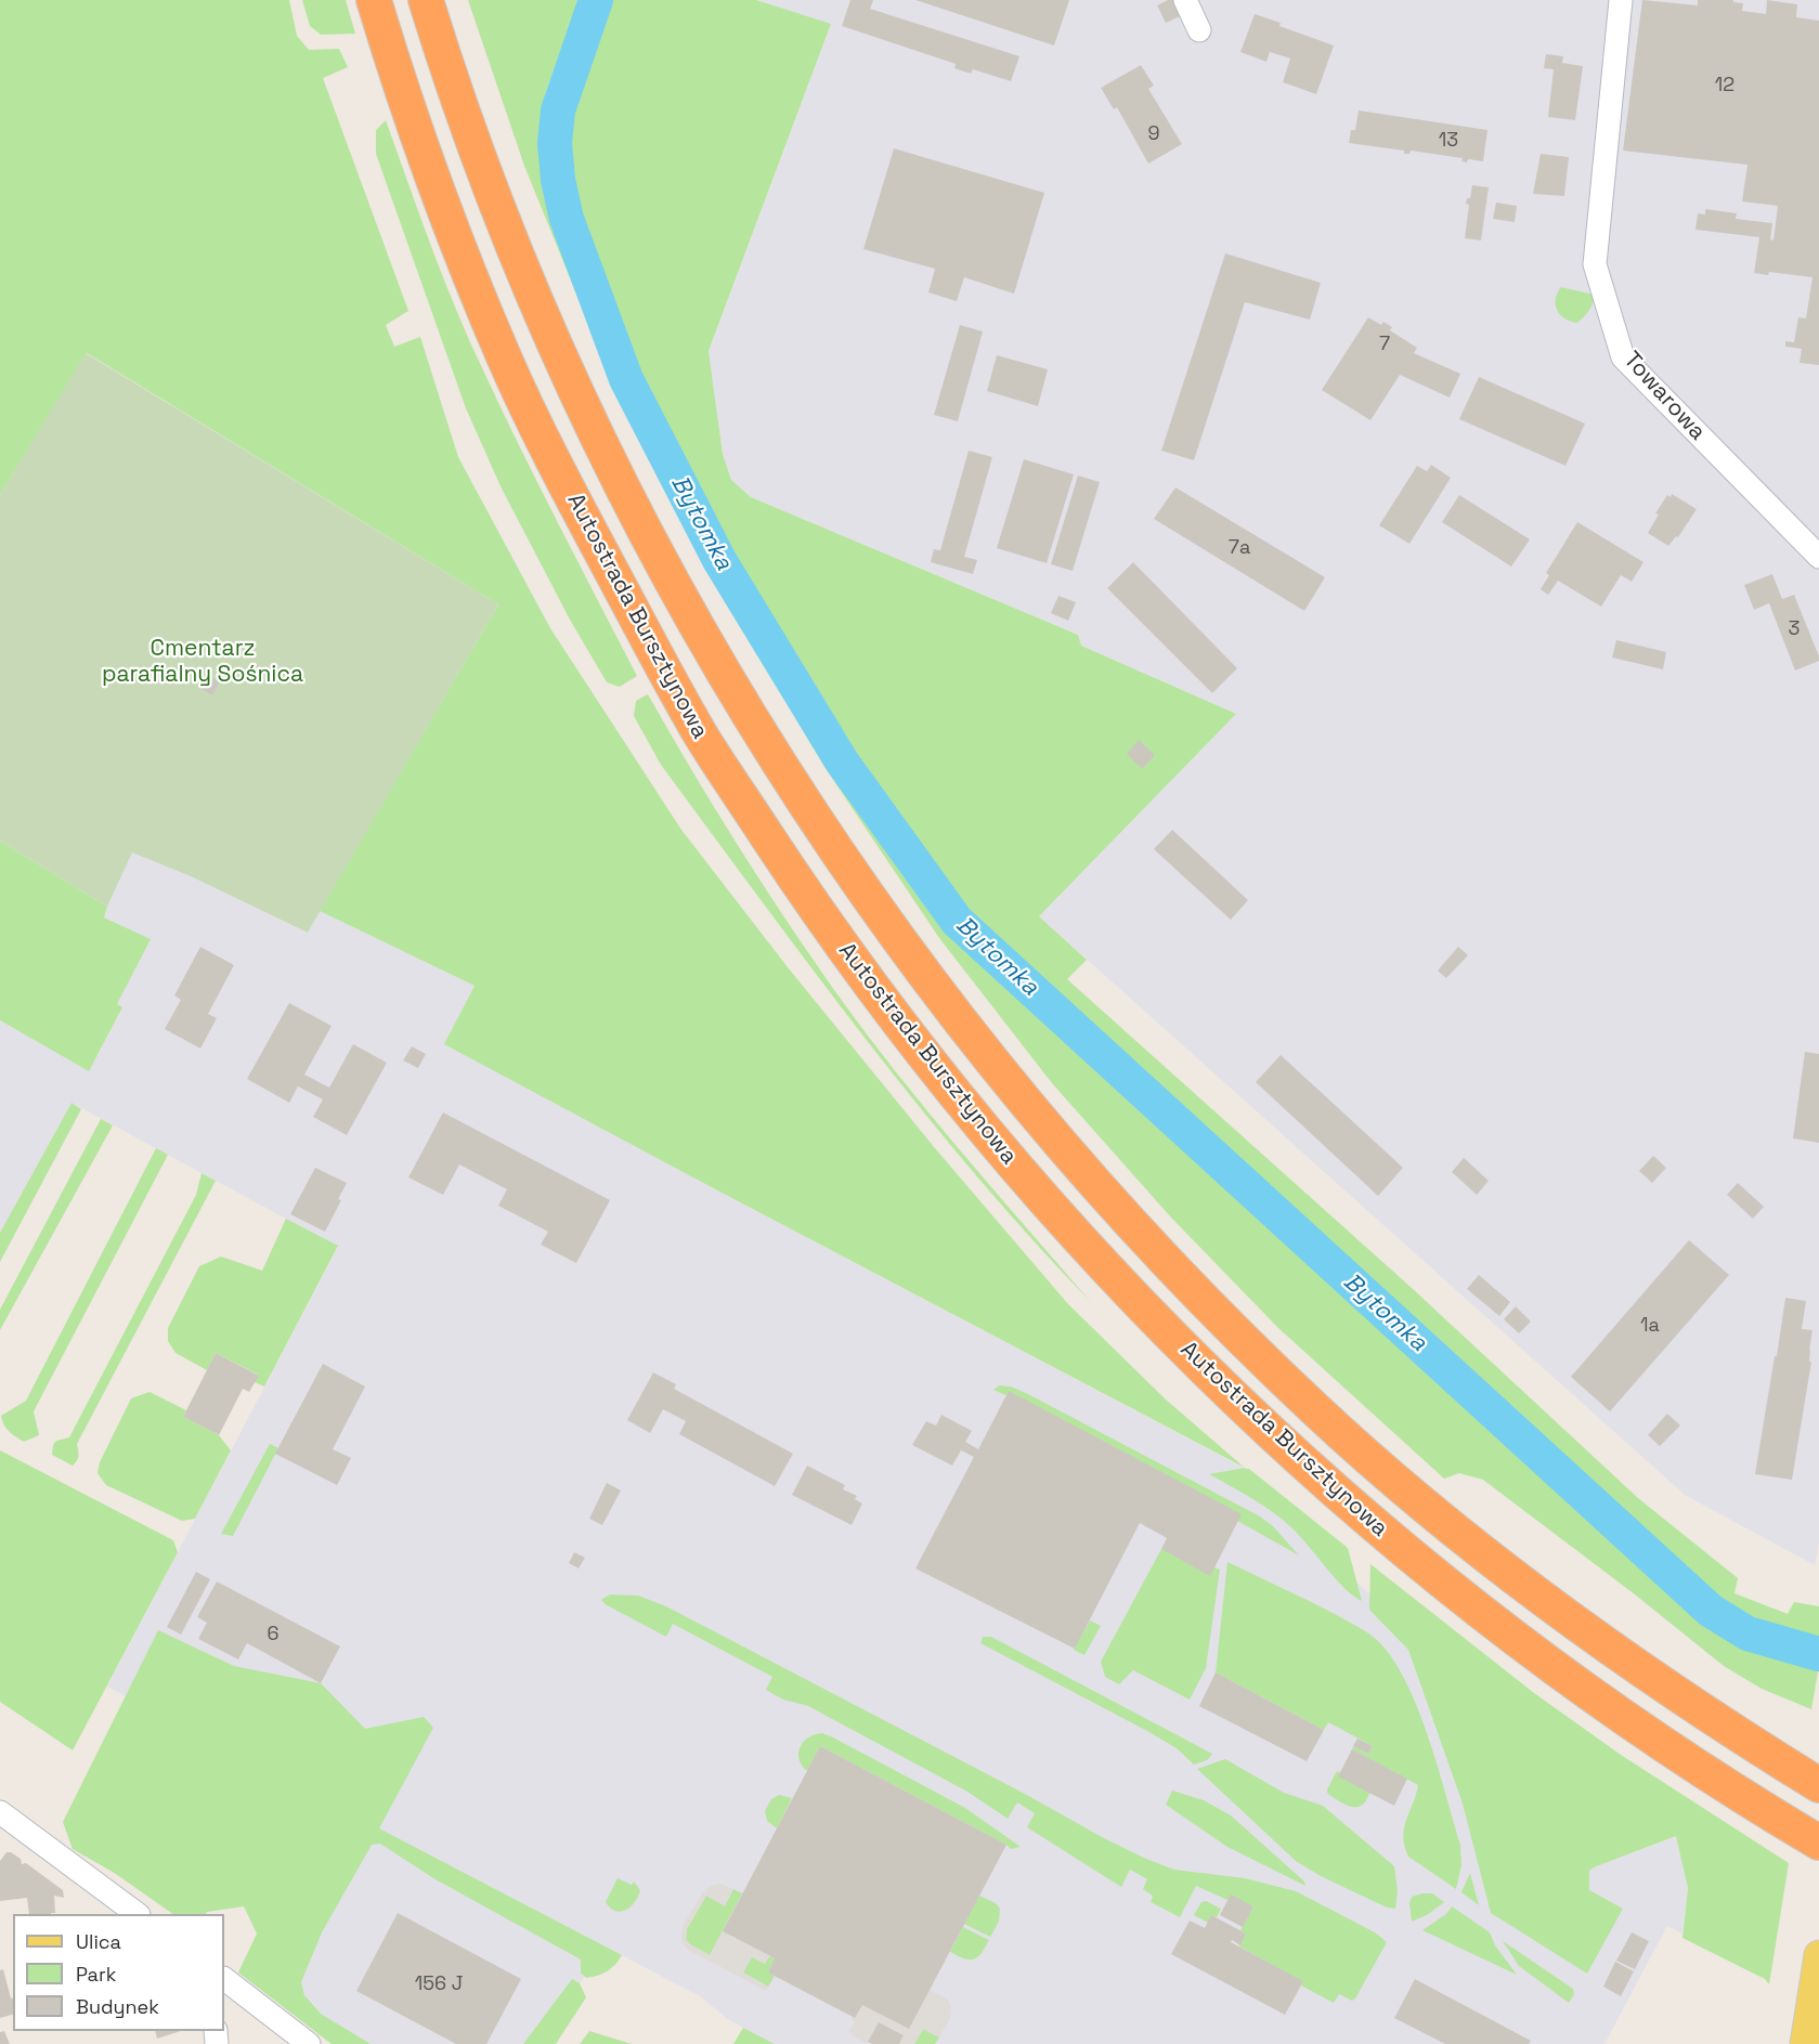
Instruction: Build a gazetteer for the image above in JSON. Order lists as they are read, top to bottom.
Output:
{
  "streets": {
    "highway": ["Autostrada Bursztynowa"],
    "street": ["Towarowa"]
  },
  "water": ["Bytomka"],
  "parks": ["Cmentarz parafialny Sośnica"],
  "house_numbers": [
    "12",
    "9",
    "13",
    "7",
    "7a",
    "3",
    "1a",
    "6",
    "156 J"
  ],
  "legend": ["Ulica", "Park", "Budynek"]
}
